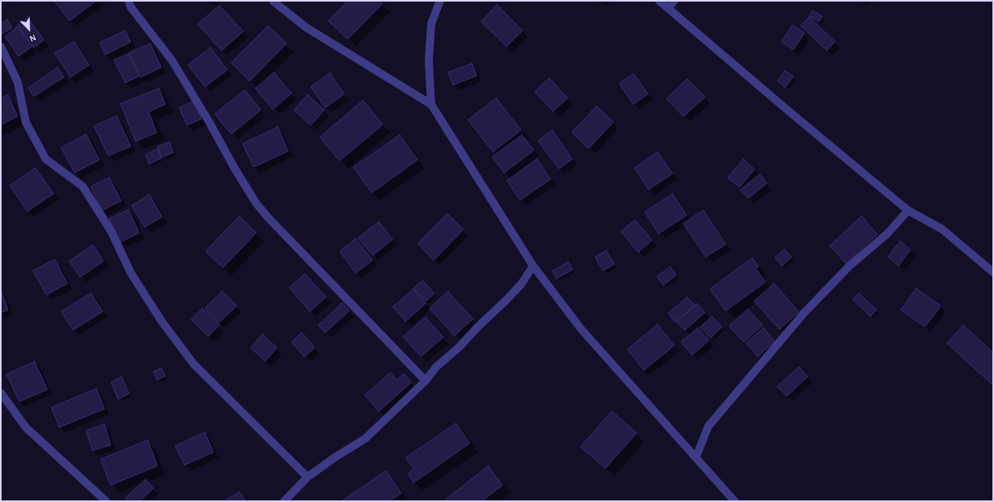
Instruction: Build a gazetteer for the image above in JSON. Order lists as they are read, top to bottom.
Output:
{
  "north": "bottom right"
}
